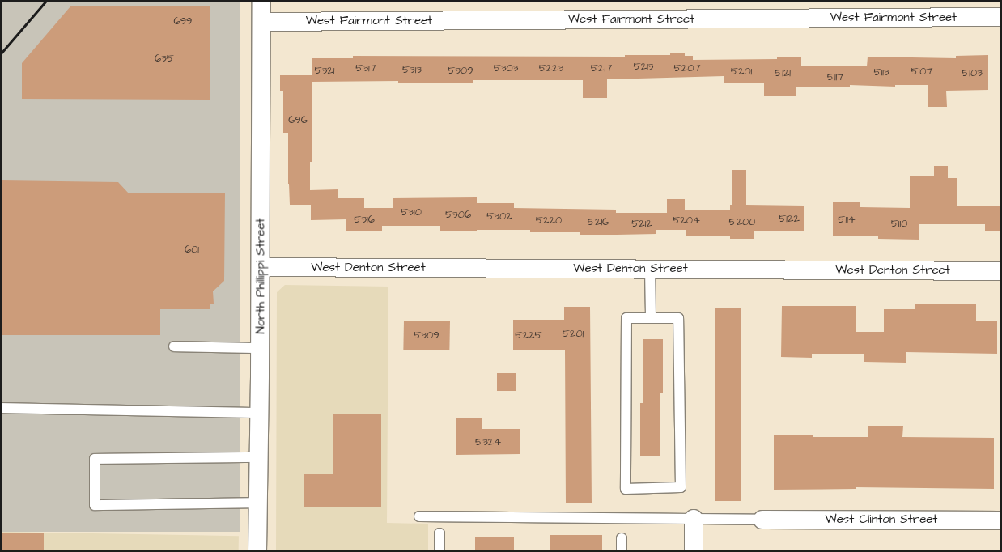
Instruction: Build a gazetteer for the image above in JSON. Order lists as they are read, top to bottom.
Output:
{
  "streets": {
    "street": [
      "West Fairmont Street",
      "West Denton Street",
      "North Phillippi Street",
      "West Clinton Street"
    ]
  },
  "crossings": [
    ["West Fairmont Street", "North Phillippi Street"],
    ["West Denton Street", "North Phillippi Street"]
  ],
  "house_numbers": [
    "699",
    "635",
    "5213",
    "5317",
    "5303",
    "5223",
    "5217",
    "5207",
    "5313",
    "5321",
    "5309",
    "5201",
    "5107",
    "5113",
    "5121",
    "5103",
    "5117",
    "696",
    "5310",
    "5306",
    "5302",
    "5122",
    "5316",
    "5114",
    "5220",
    "5204",
    "5216",
    "5200",
    "5212",
    "5110",
    "601",
    "5201",
    "5309",
    "5225",
    "5324"
  ]
}
